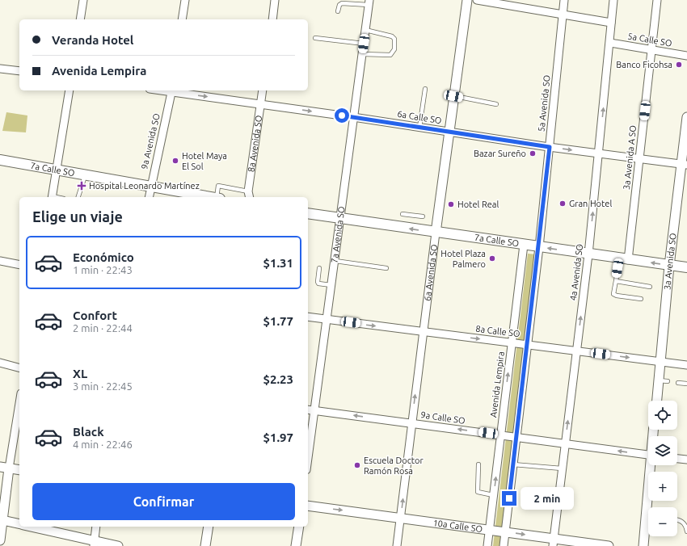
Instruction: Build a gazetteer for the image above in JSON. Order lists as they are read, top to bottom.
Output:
{
  "streets": {
    "main road": ["7a Calle SO"],
    "street": [
      "5a Calle SO",
      "5a Avenida SO",
      "6a Calle SO",
      "9a Avenida SO",
      "8a Avenida SO",
      "3a Avenida A SO",
      "7a Avenida SO",
      "3a Avenida SO",
      "4a Avenida SO",
      "6a Avenida SO",
      "8a Calle SO",
      "Avenida Lempira",
      "9a Calle SO",
      "10a Calle SO"
    ]
  },
  "crossings": [
    ["5a Calle SO", "3a Avenida A SO"],
    ["5a Calle SO", "4a Avenida SO"],
    ["5a Avenida SO", "6a Calle SO"],
    ["5a Avenida SO", "7a Calle SO"],
    ["6a Calle SO", "9a Avenida SO"],
    ["6a Calle SO", "8a Avenida SO"],
    ["6a Calle SO", "3a Avenida A SO"],
    ["6a Calle SO", "7a Avenida SO"],
    ["6a Calle SO", "3a Avenida SO"],
    ["6a Calle SO", "4a Avenida SO"],
    ["6a Calle SO", "6a Avenida SO"],
    ["9a Avenida SO", "7a Calle SO"],
    ["3a Avenida A SO", "7a Calle SO"],
    ["7a Calle SO", "7a Avenida SO"],
    ["7a Calle SO", "3a Avenida SO"],
    ["7a Calle SO", "4a Avenida SO"],
    ["7a Calle SO", "6a Avenida SO"],
    ["7a Calle SO", "Avenida Lempira"],
    ["7a Avenida SO", "8a Calle SO"],
    ["7a Avenida SO", "9a Calle SO"],
    ["3a Avenida SO", "8a Calle SO"],
    ["4a Avenida SO", "8a Calle SO"],
    ["4a Avenida SO", "9a Calle SO"],
    ["4a Avenida SO", "10a Calle SO"],
    ["6a Avenida SO", "8a Calle SO"],
    ["6a Avenida SO", "9a Calle SO"],
    ["6a Avenida SO", "10a Calle SO"],
    ["8a Calle SO", "Avenida Lempira"],
    ["Avenida Lempira", "9a Calle SO"],
    ["Avenida Lempira", "10a Calle SO"]
  ],
  "one_way": [
    "6a Calle SO",
    "8a Calle SO",
    "9a Calle SO",
    "10a Calle SO"
  ],
  "places": {
    "other": [
      "Banco Ficohsa",
      "Bazar Sureño",
      "Hotel Maya El Sol",
      "Gran Hotel",
      "Hotel Real",
      "Hotel Plaza Palmero",
      "Escuela Doctor Ramón Rosa"
    ],
    "health": ["Hospital Leonardo Martínez"]
  },
  "page": {
    "banner": ["Veranda Hotel", "Avenida Lempira"],
    "heading": "Elige un viaje",
    "list": [
      {
        "name": "Económico",
        "note": "1 min · 22:43",
        "value": "$1.31"
      },
      {
        "name": "Confort",
        "note": "2 min · 22:44",
        "value": "$1.77"
      },
      {
        "name": "XL",
        "note": "3 min · 22:45",
        "value": "$2.23"
      },
      {
        "name": "Black",
        "note": "4 min · 22:46",
        "value": "$1.97"
      }
    ],
    "map_buttons": ["+", "−"],
    "buttons": "Confirmar",
    "bubble": "2 min"
  }
}
